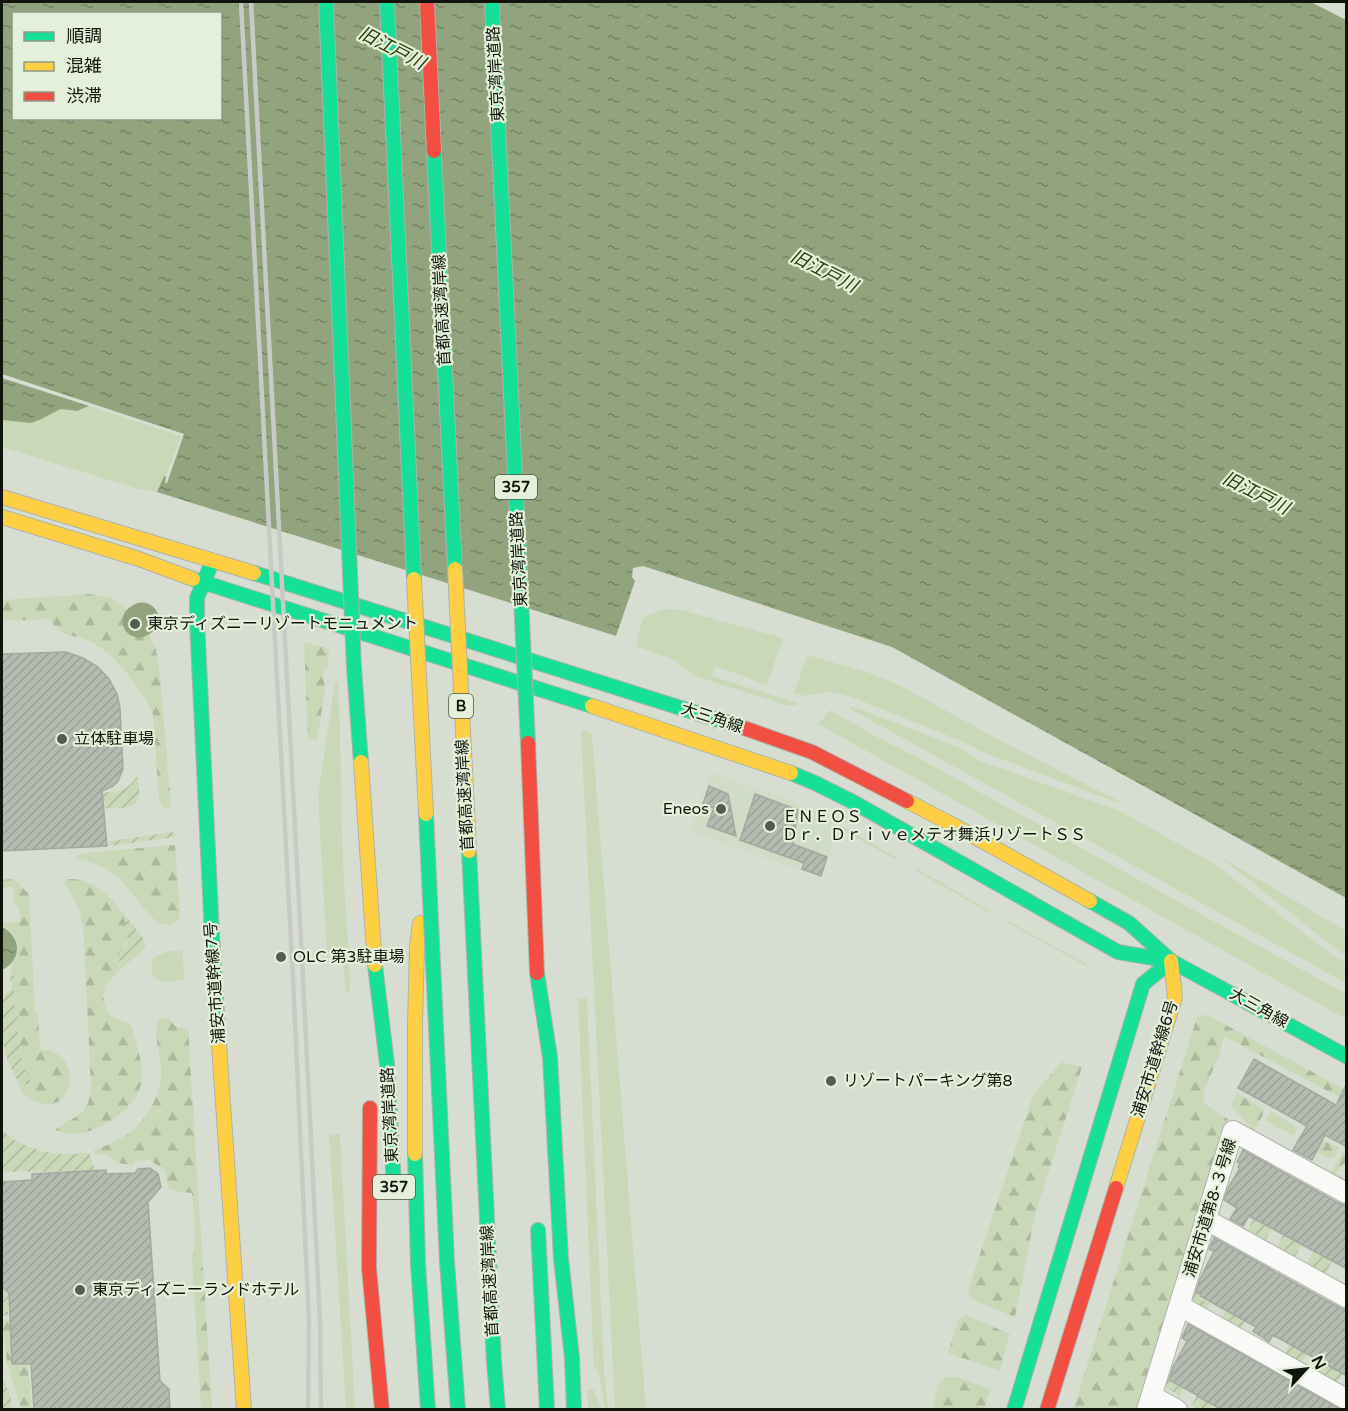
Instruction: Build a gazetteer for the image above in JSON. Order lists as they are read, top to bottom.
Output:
{
  "streets": {
    "main road": [
      "東京湾岸道路",
      "首都高速湾岸線",
      "357",
      "B",
      "大三角線",
      "浦安市道幹線7号",
      "浦安市道幹線6号"
    ],
    "street": ["浦安市道第8-３号線"]
  },
  "crossings": [
    ["大三角線", "浦安市道幹線7号"],
    ["大三角線", "浦安市道幹線6号"]
  ],
  "water": ["旧江戸川"],
  "places": [
    "東京ディズニーリゾートモニュメント",
    "立体駐車場",
    "Eneos",
    "ＥＮＥＯＳ Ｄｒ．Ｄｒｉｖｅメテオ舞浜リゾートＳＳ",
    "OLC 第3駐車場",
    "リゾートパーキング第8",
    "東京ディズニーランドホテル"
  ],
  "legend": ["順調", "混雑", "渋滞"],
  "north": "top right"
}
